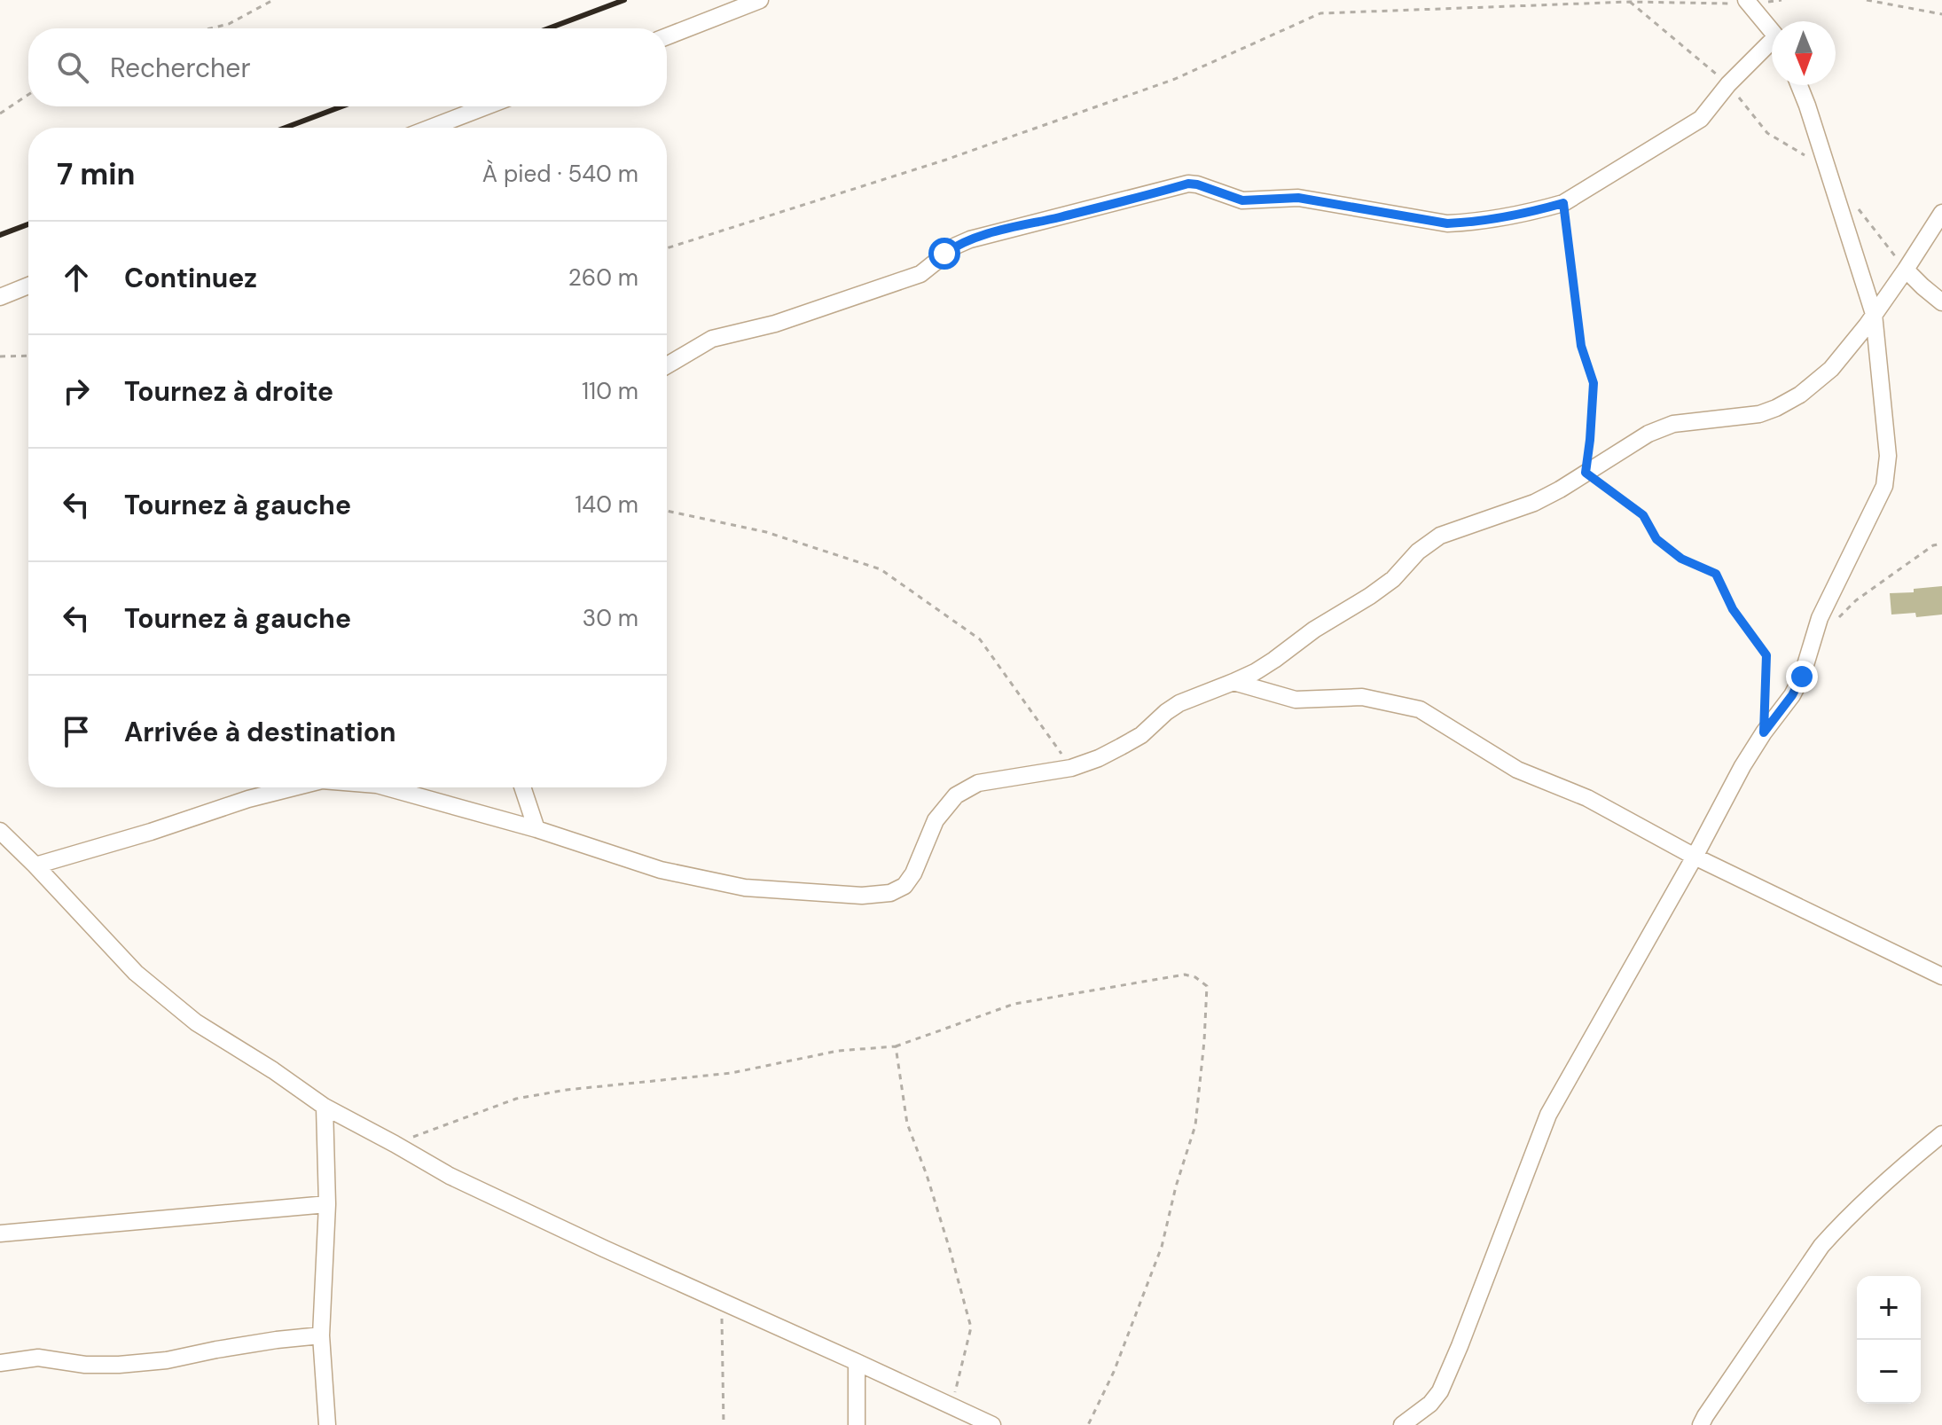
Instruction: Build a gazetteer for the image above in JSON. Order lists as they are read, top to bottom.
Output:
{
  "north": "bottom",
  "page": {
    "search": "Rechercher",
    "heading": ["7 min", "À pied · 540 m"],
    "list": [
      ["Continuez", "260 m"],
      ["Tournez à droite", "110 m"],
      ["Tournez à gauche", "140 m"],
      ["Tournez à gauche", "30 m"],
      "Arrivée à destination"
    ],
    "map_buttons": ["+", "−"]
  }
}
